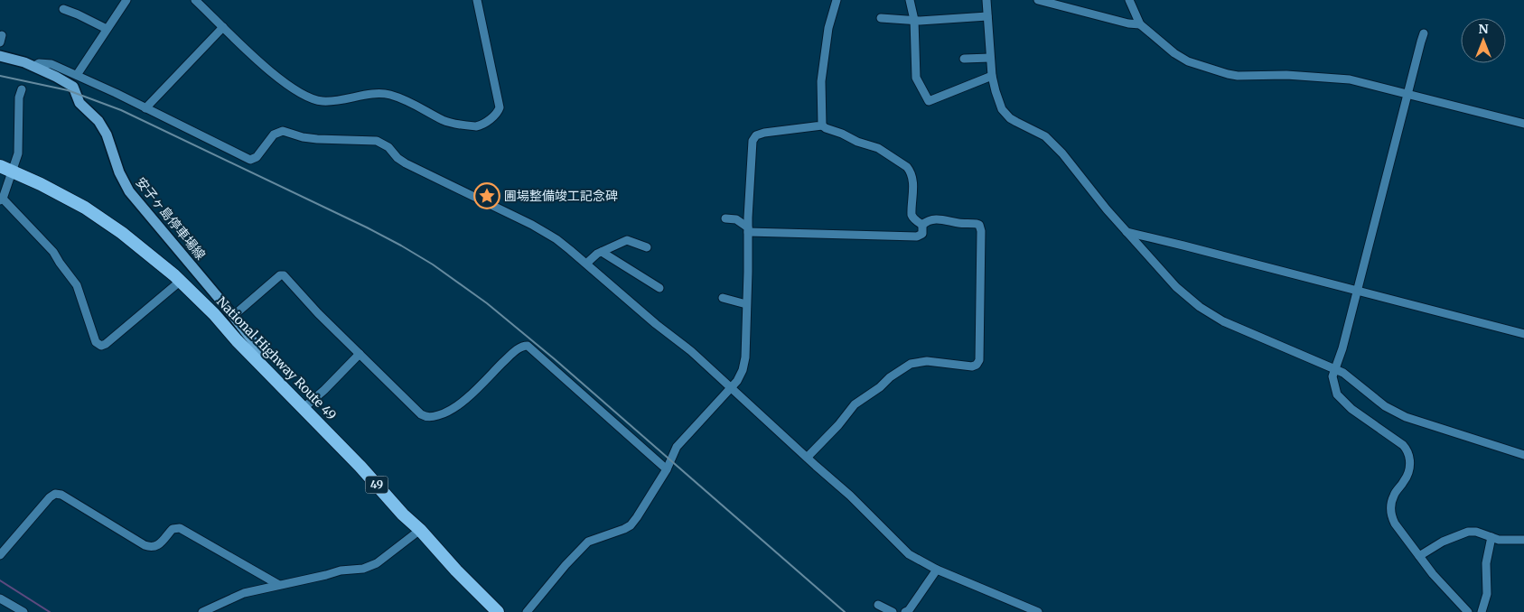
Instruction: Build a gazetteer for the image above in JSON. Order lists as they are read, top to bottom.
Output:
{
  "streets": {
    "highway": ["National Highway Route 49", "49"],
    "main road": ["安子ヶ島停車場線"]
  },
  "crossings": [
    ["安子ヶ島停車場線", "National Highway Route 49"]
  ],
  "places": {
    "place": ["圃場整備竣工記念碑"]
  },
  "north": "top"
}
